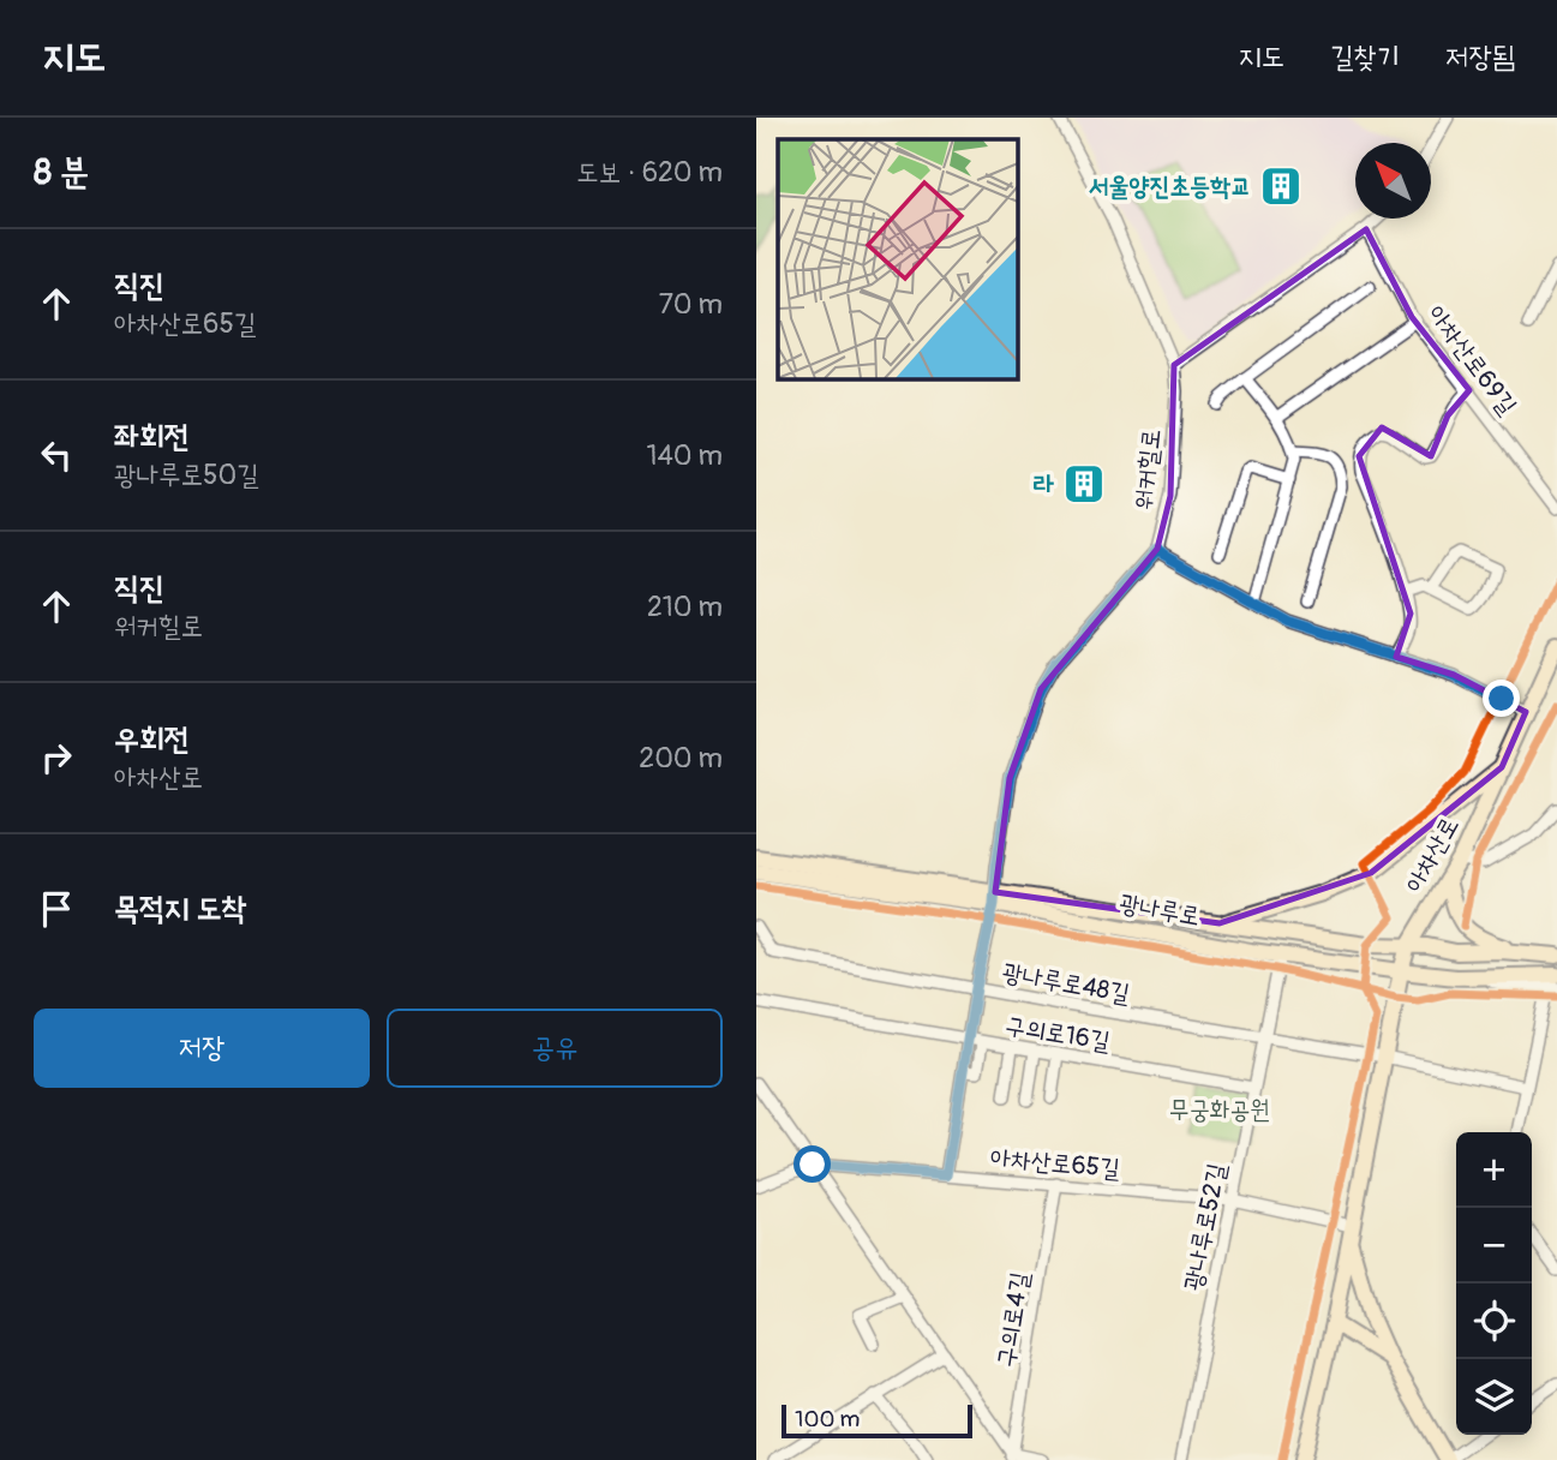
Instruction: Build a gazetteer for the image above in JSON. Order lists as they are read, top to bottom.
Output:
{
  "streets": {
    "main road": ["아차산로", "광나루로"],
    "street": [
      "아차산로69길",
      "워커힐로",
      "광나루로48길",
      "구의로16길",
      "아차산로65길",
      "광나루로52길",
      "구의로4길"
    ]
  },
  "crossings": [
    ["워커힐로", "광나루로"],
    ["워커힐로", "광나루로48길"],
    ["워커힐로", "구의로16길"],
    ["워커힐로", "아차산로65길"],
    ["아차산로", "광나루로"],
    ["아차산로", "광나루로48길"],
    ["광나루로", "광나루로52길"],
    ["광나루로48길", "광나루로52길"],
    ["구의로16길", "광나루로52길"],
    ["아차산로65길", "광나루로52길"],
    ["아차산로65길", "구의로4길"]
  ],
  "parks": ["무궁화공원"],
  "places": {
    "building": ["서울양진초등학교", "라"]
  },
  "scale_bar": "100 m",
  "north": "top left",
  "page": {
    "header": "지도",
    "nav": ["지도", "길찾기", "저장됨"],
    "heading": ["8 분", "도보 · 620 m"],
    "list": [
      ["직진", "아차산로65길", "70 m"],
      ["좌회전", "광나루로50길", "140 m"],
      ["직진", "워커힐로", "210 m"],
      ["우회전", "아차산로", "200 m"],
      "목적지 도착"
    ],
    "buttons": ["저장", "공유"],
    "map_buttons": ["+", "−"],
    "scale": "100 m"
  }
}
